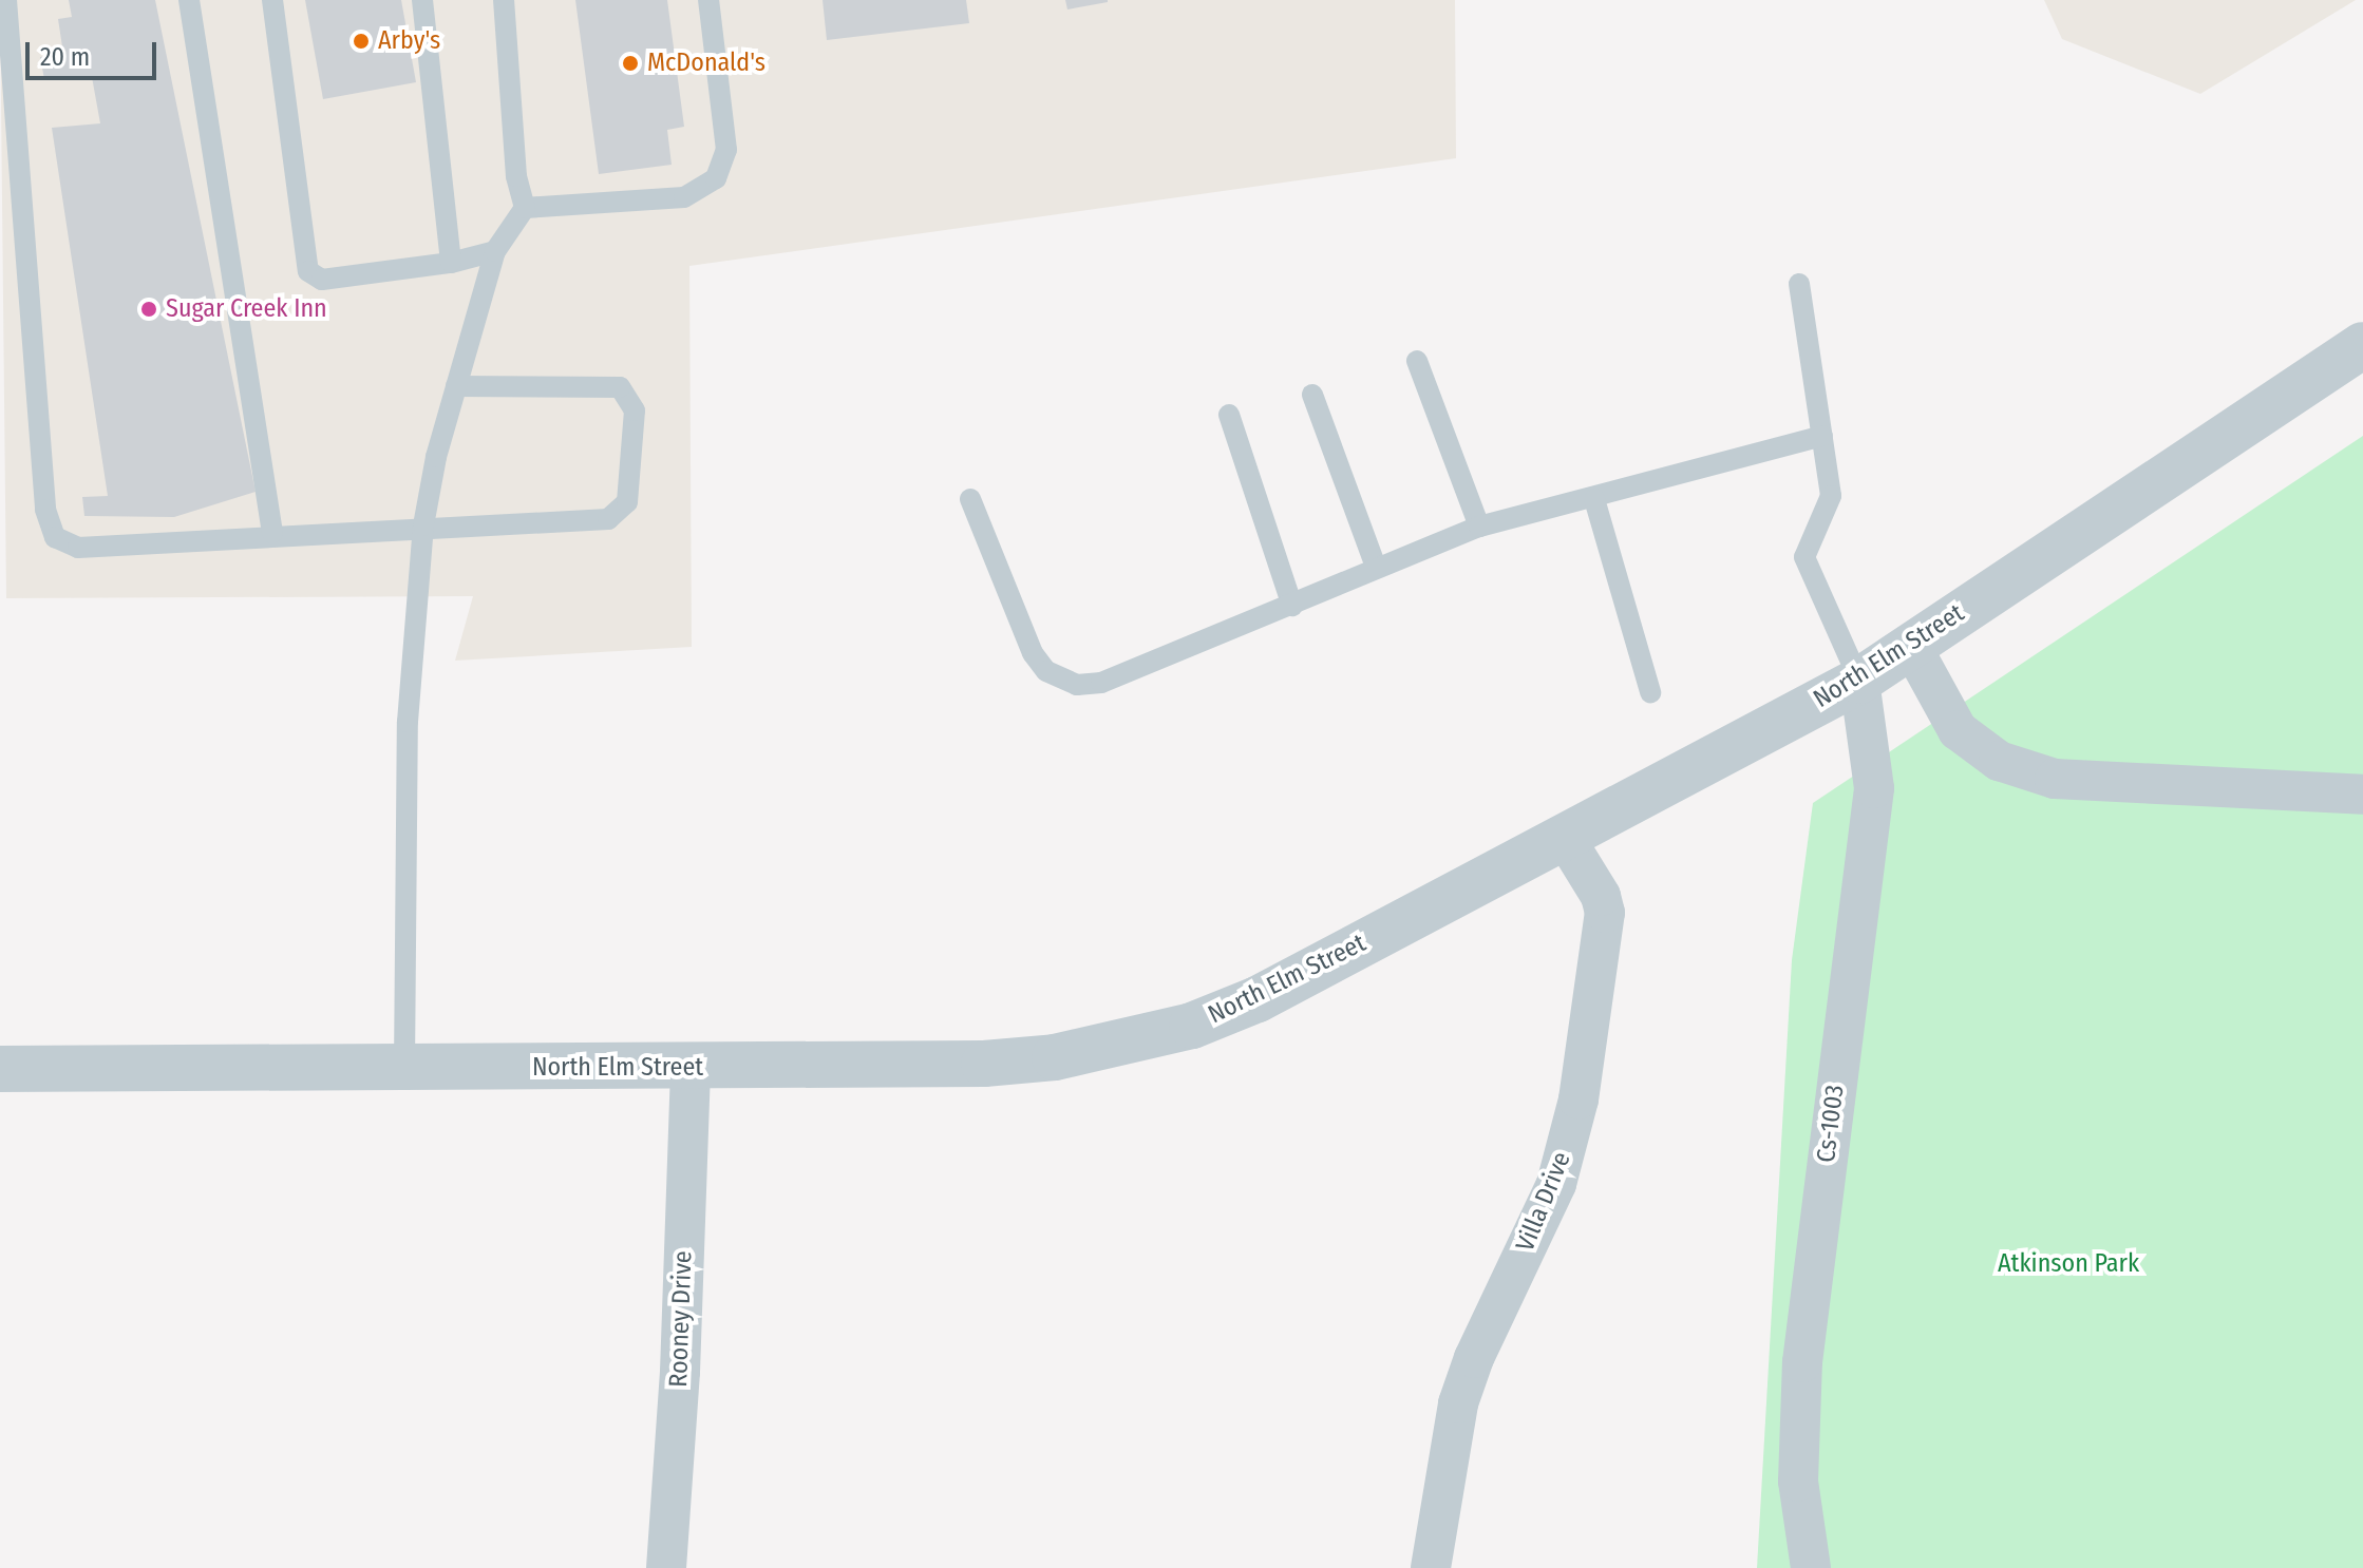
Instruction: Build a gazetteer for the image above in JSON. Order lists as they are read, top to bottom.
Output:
{
  "streets": {
    "street": [
      "North Elm Street",
      "Cs-1003",
      "Villa Drive",
      "Rooney Drive"
    ]
  },
  "crossings": [
    ["North Elm Street", "Cs-1003"],
    ["North Elm Street", "Villa Drive"],
    ["North Elm Street", "Rooney Drive"]
  ],
  "parks": ["Atkinson Park"],
  "places": ["Arby's", "McDonald's", "Sugar Creek Inn"],
  "scale_bar": "20 m"
}
